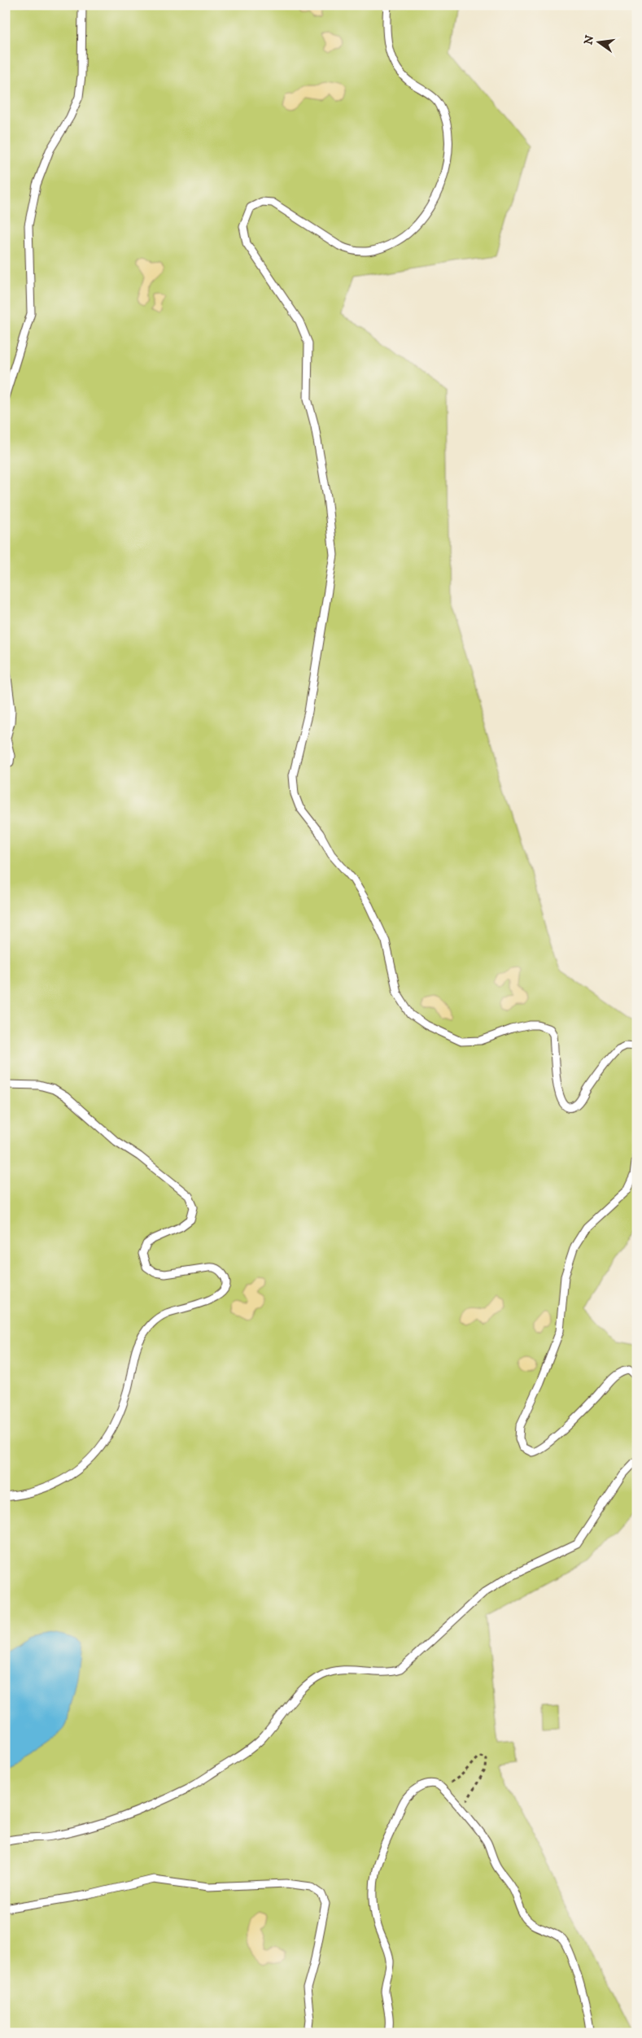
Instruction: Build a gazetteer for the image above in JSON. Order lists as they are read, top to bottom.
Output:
{
  "north": "left"
}
